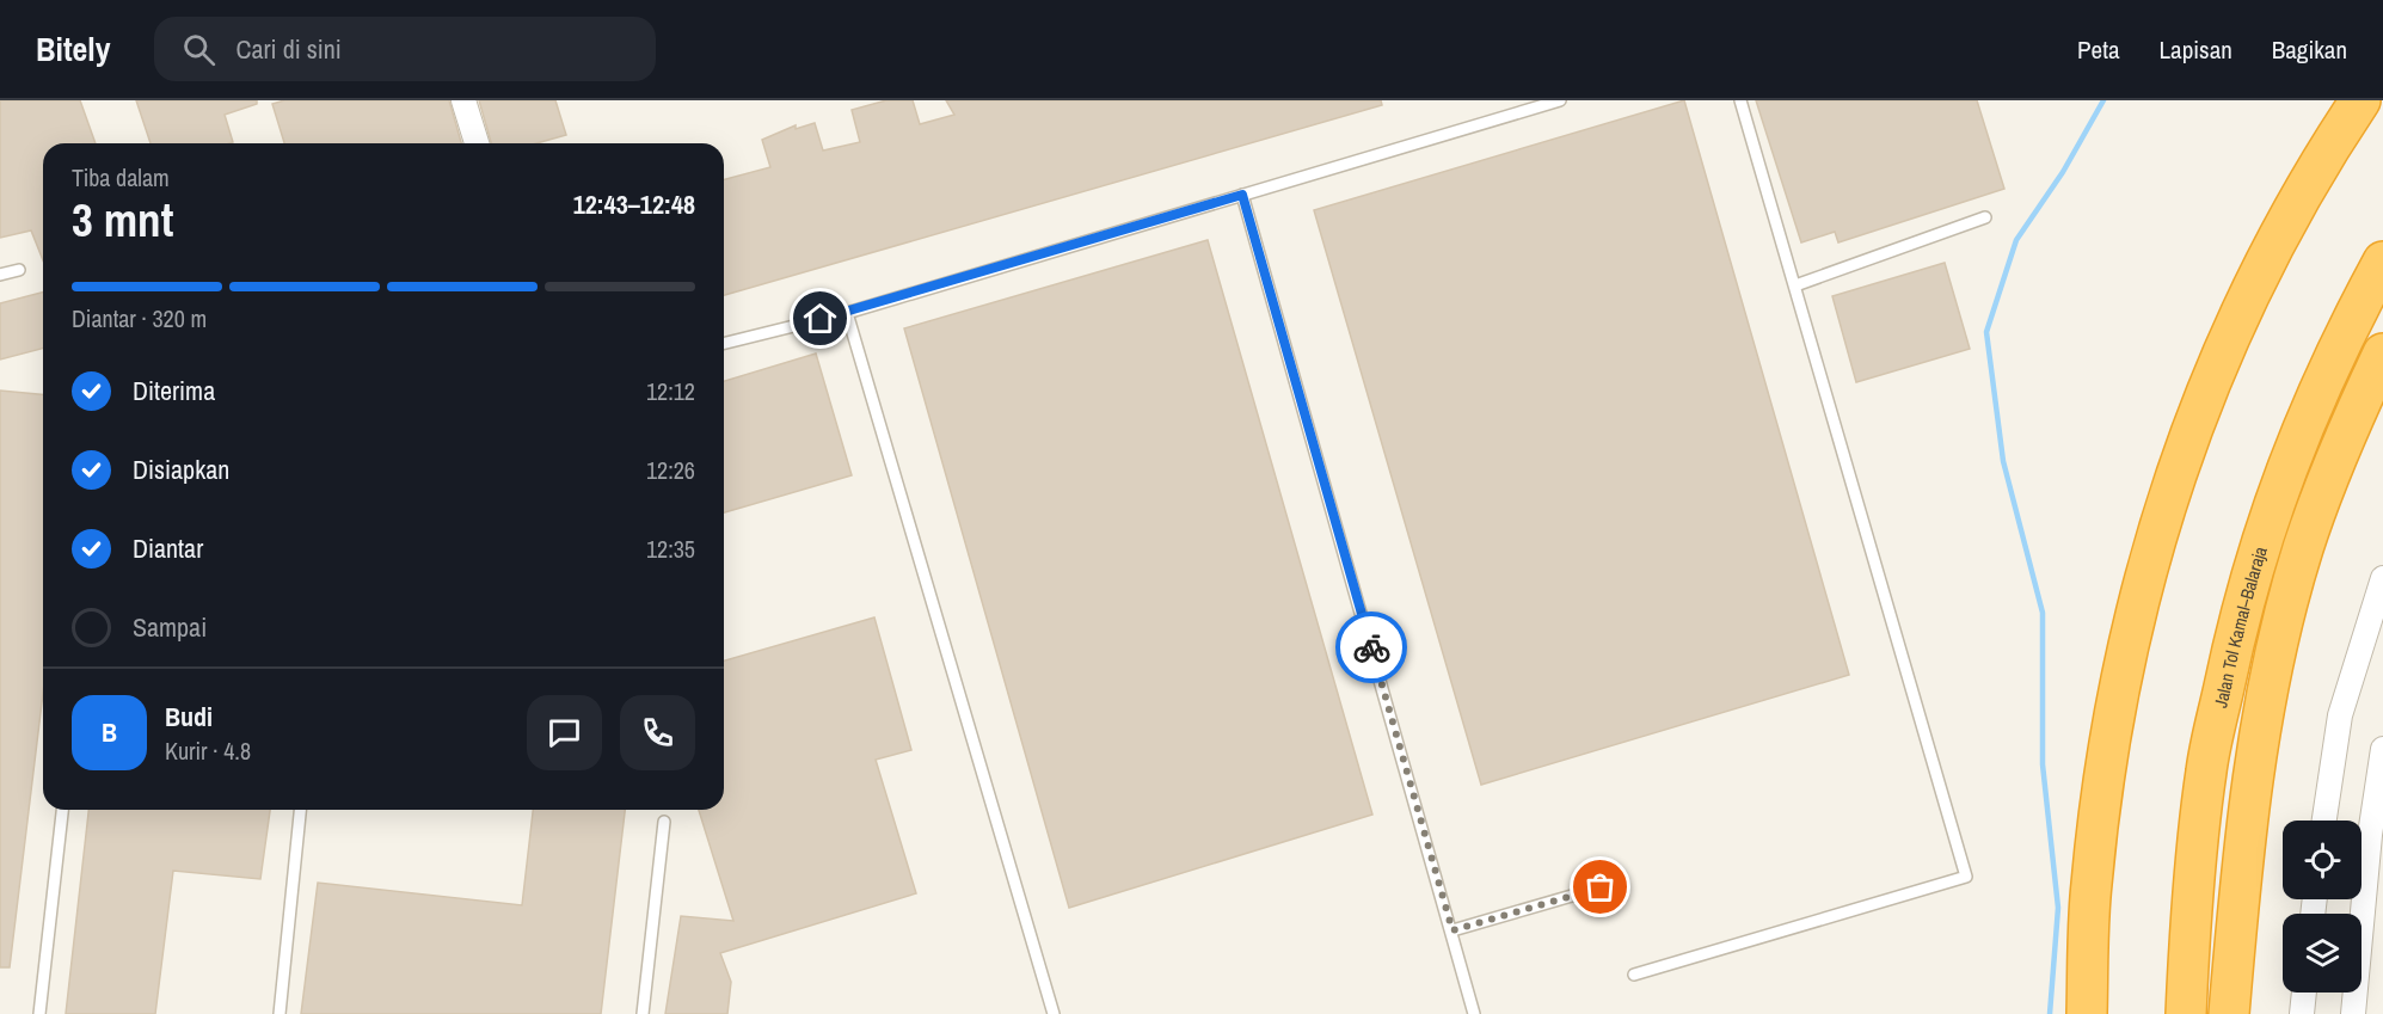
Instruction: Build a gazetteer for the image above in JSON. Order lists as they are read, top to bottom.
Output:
{
  "streets": {
    "highway": ["Jalan Tol Kamal–Balaraja"]
  },
  "page": {
    "header": "Bitely",
    "search": "Cari di sini",
    "nav": ["Peta", "Lapisan", "Bagikan"],
    "heading": ["3 mnt", "Tiba dalam", "12:43–12:48"],
    "panel": ["Budi", "Kurir · 4.8"],
    "bar": "Diantar · 320 m",
    "list": [
      ["Diterima", "12:12"],
      ["Disiapkan", "12:26"],
      ["Diantar", "12:35"],
      "Sampai"
    ],
    "round": "B"
  }
}
